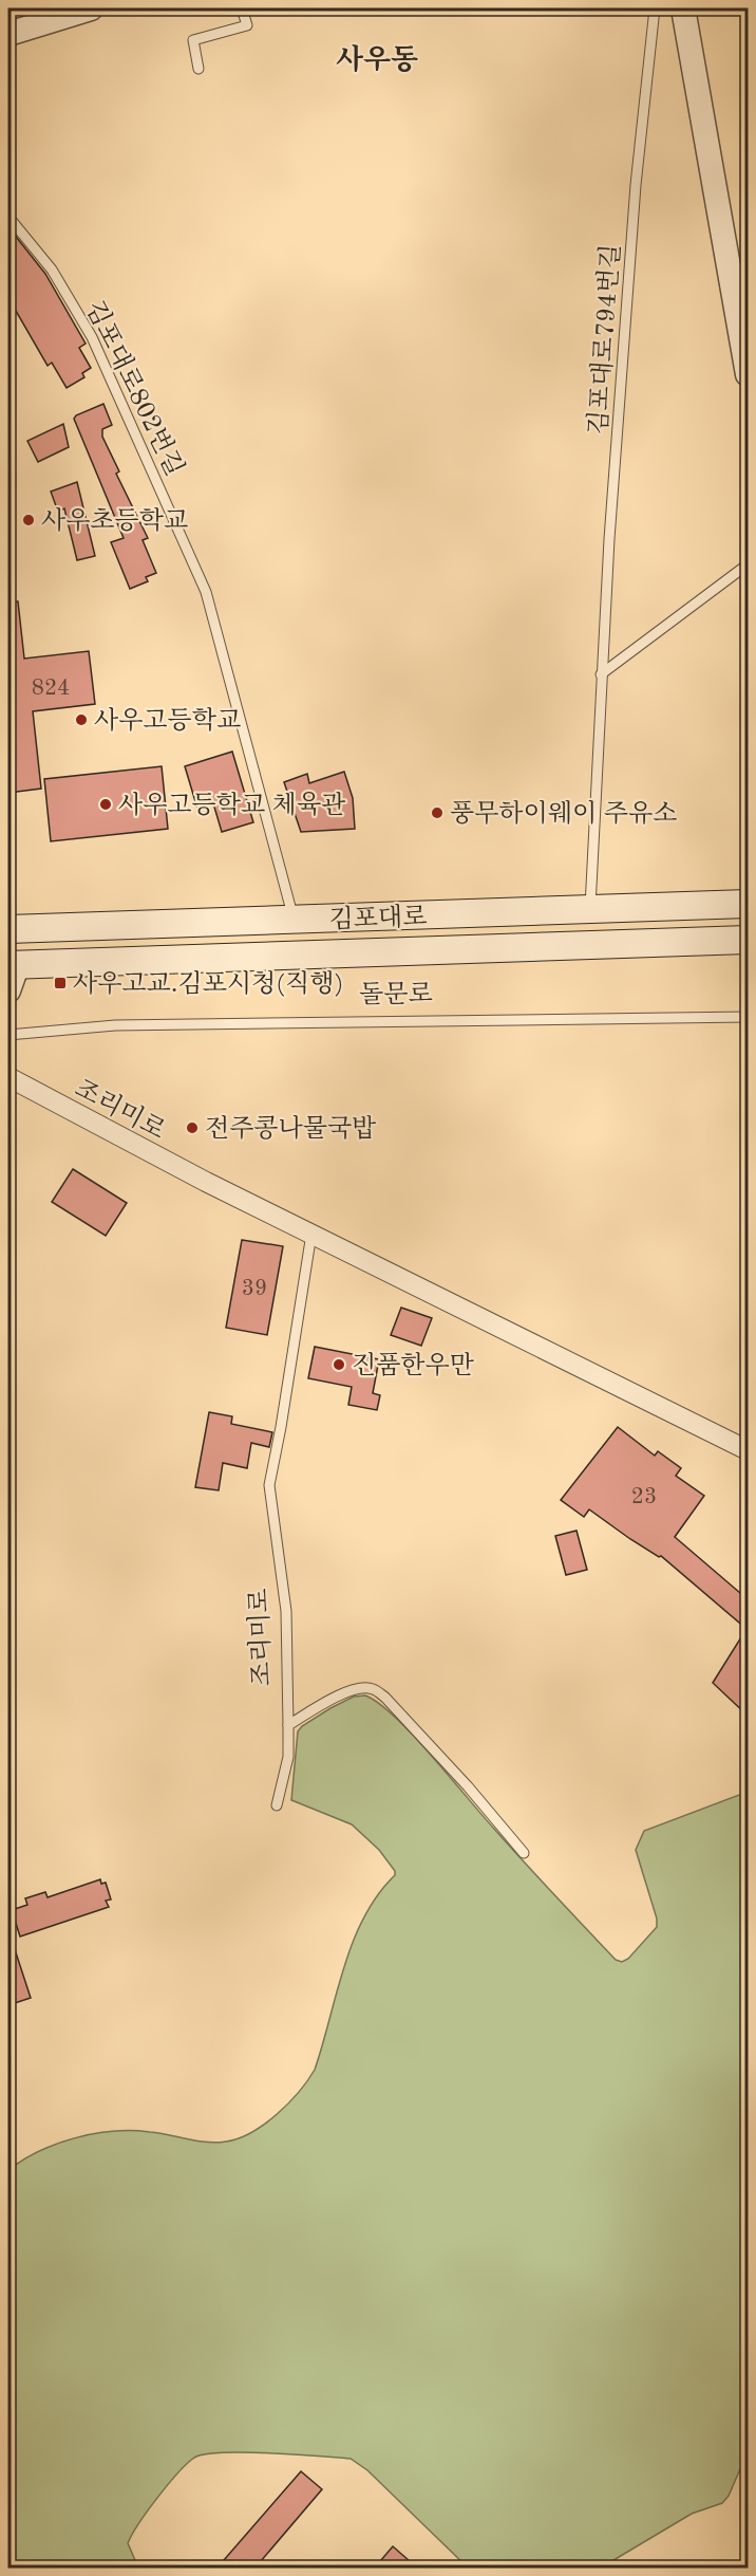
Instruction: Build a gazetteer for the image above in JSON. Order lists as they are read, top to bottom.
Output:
{
  "streets": {
    "main road": ["김포대로"],
    "street": ["조리미로"],
    "lane": ["김포대로794번길", "김포대로802번길", "돌문로"]
  },
  "crossings": [
    ["김포대로794번길", "김포대로"],
    ["김포대로802번길", "김포대로"]
  ],
  "districts": ["사우동"],
  "places": {
    "other": [
      "사우초등학교",
      "사우고등학교",
      "사우고등학교 체육관",
      "풍무하이웨이 주유소",
      "전주콩나물국밥",
      "진품한우만"
    ],
    "transit": ["사우고교.김포시청(직행)"]
  },
  "house_numbers": ["824", "39", "23"]
}
